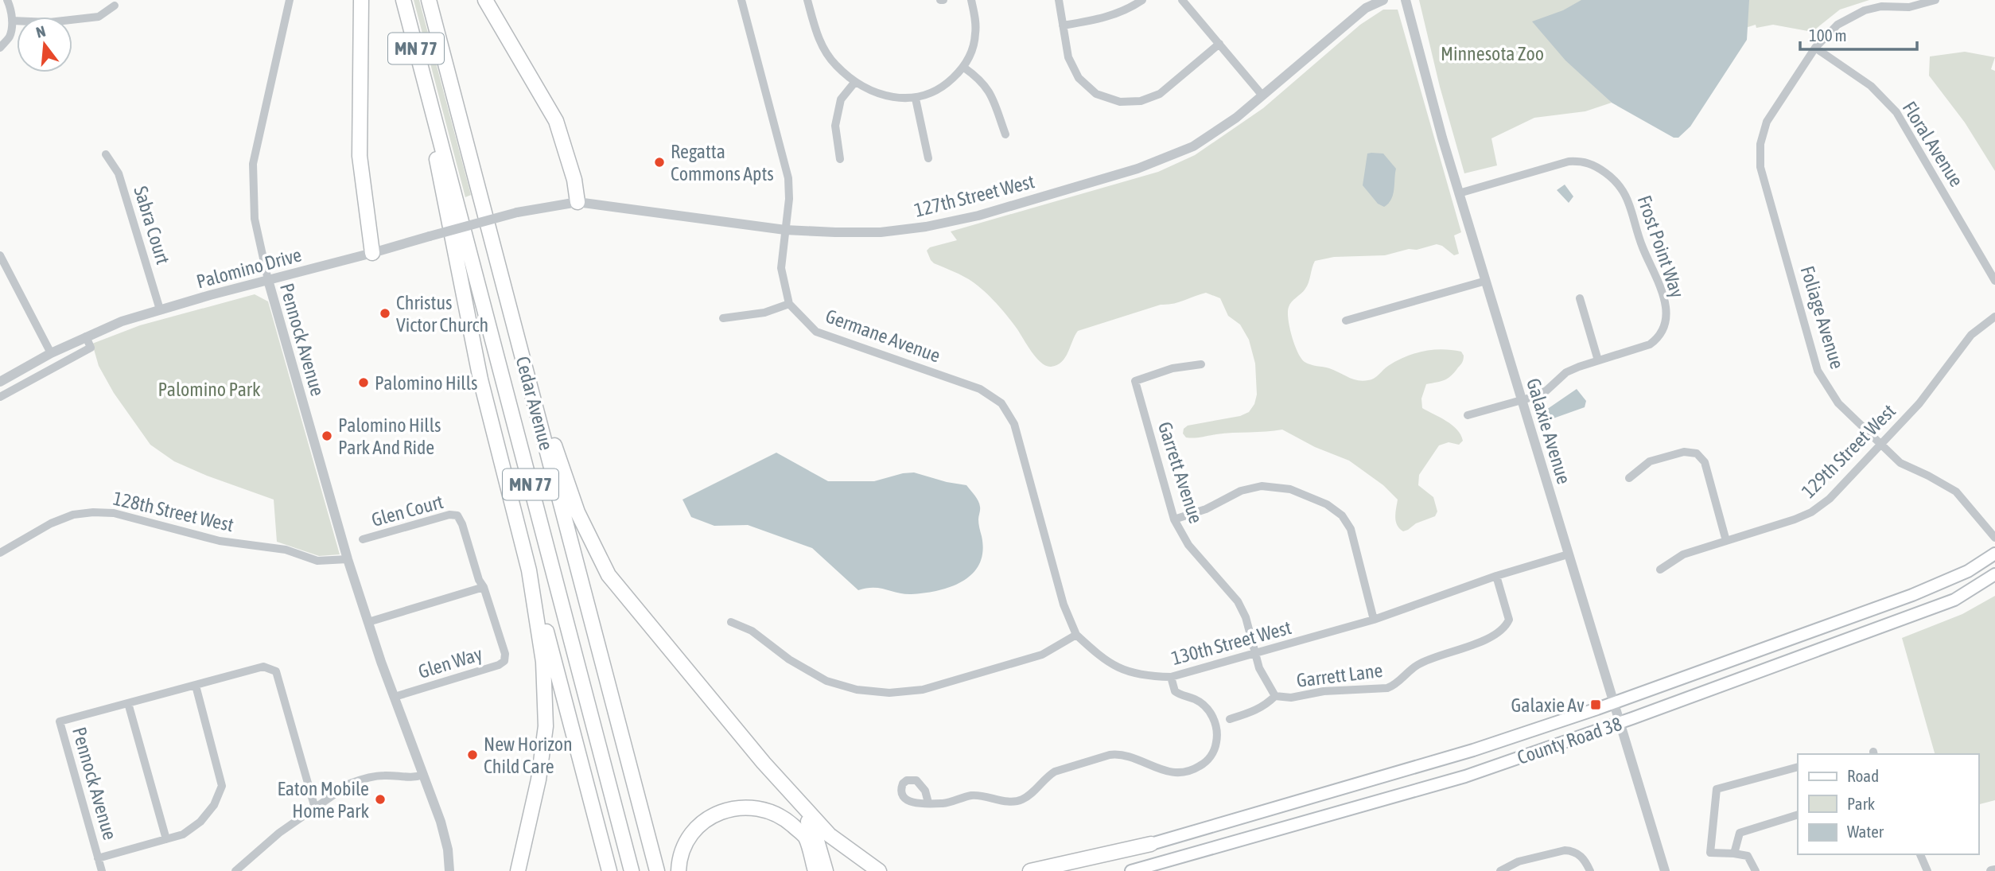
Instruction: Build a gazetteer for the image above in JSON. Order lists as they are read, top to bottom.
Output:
{
  "streets": {
    "highway": ["MN 77", "Cedar Avenue"],
    "main road": ["County Road 38"],
    "street": [
      "Floral Avenue",
      "127th Street West",
      "Sabra Court",
      "Frost Point Way",
      "Palomino Drive",
      "Foliage Avenue",
      "Germane Avenue",
      "Pennock Avenue",
      "Galaxie Avenue",
      "129th Street West",
      "Garrett Avenue",
      "Glen Court",
      "128th Street West",
      "130th Street West",
      "Glen Way",
      "Garrett Lane"
    ]
  },
  "crossings": [
    ["Floral Avenue", "Foliage Avenue"],
    ["127th Street West", "Palomino Drive"],
    ["Sabra Court", "Palomino Drive"],
    ["Frost Point Way", "Galaxie Avenue"],
    ["Palomino Drive", "Pennock Avenue"],
    ["Foliage Avenue", "129th Street West"],
    ["Germane Avenue", "130th Street West"],
    ["Pennock Avenue", "128th Street West"],
    ["Pennock Avenue", "Glen Way"],
    ["Galaxie Avenue", "130th Street West"],
    ["Galaxie Avenue", "County Road 38"],
    ["Garrett Avenue", "130th Street West"],
    ["Garrett Avenue", "Garrett Lane"],
    ["Glen Court", "Glen Way"],
    ["130th Street West", "Garrett Lane"]
  ],
  "parks": ["Minnesota Zoo", "Palomino Park"],
  "places": {
    "other": [
      "Regatta Commons Apts",
      "Christus Victor Church",
      "Palomino Hills",
      "Palomino Hills Park And Ride",
      "New Horizon Child Care",
      "Eaton Mobile Home Park"
    ],
    "transit": ["Galaxie Av"]
  },
  "legend": ["Road", "Park", "Water"],
  "scale_bar": "100 m",
  "north": "top"
}
